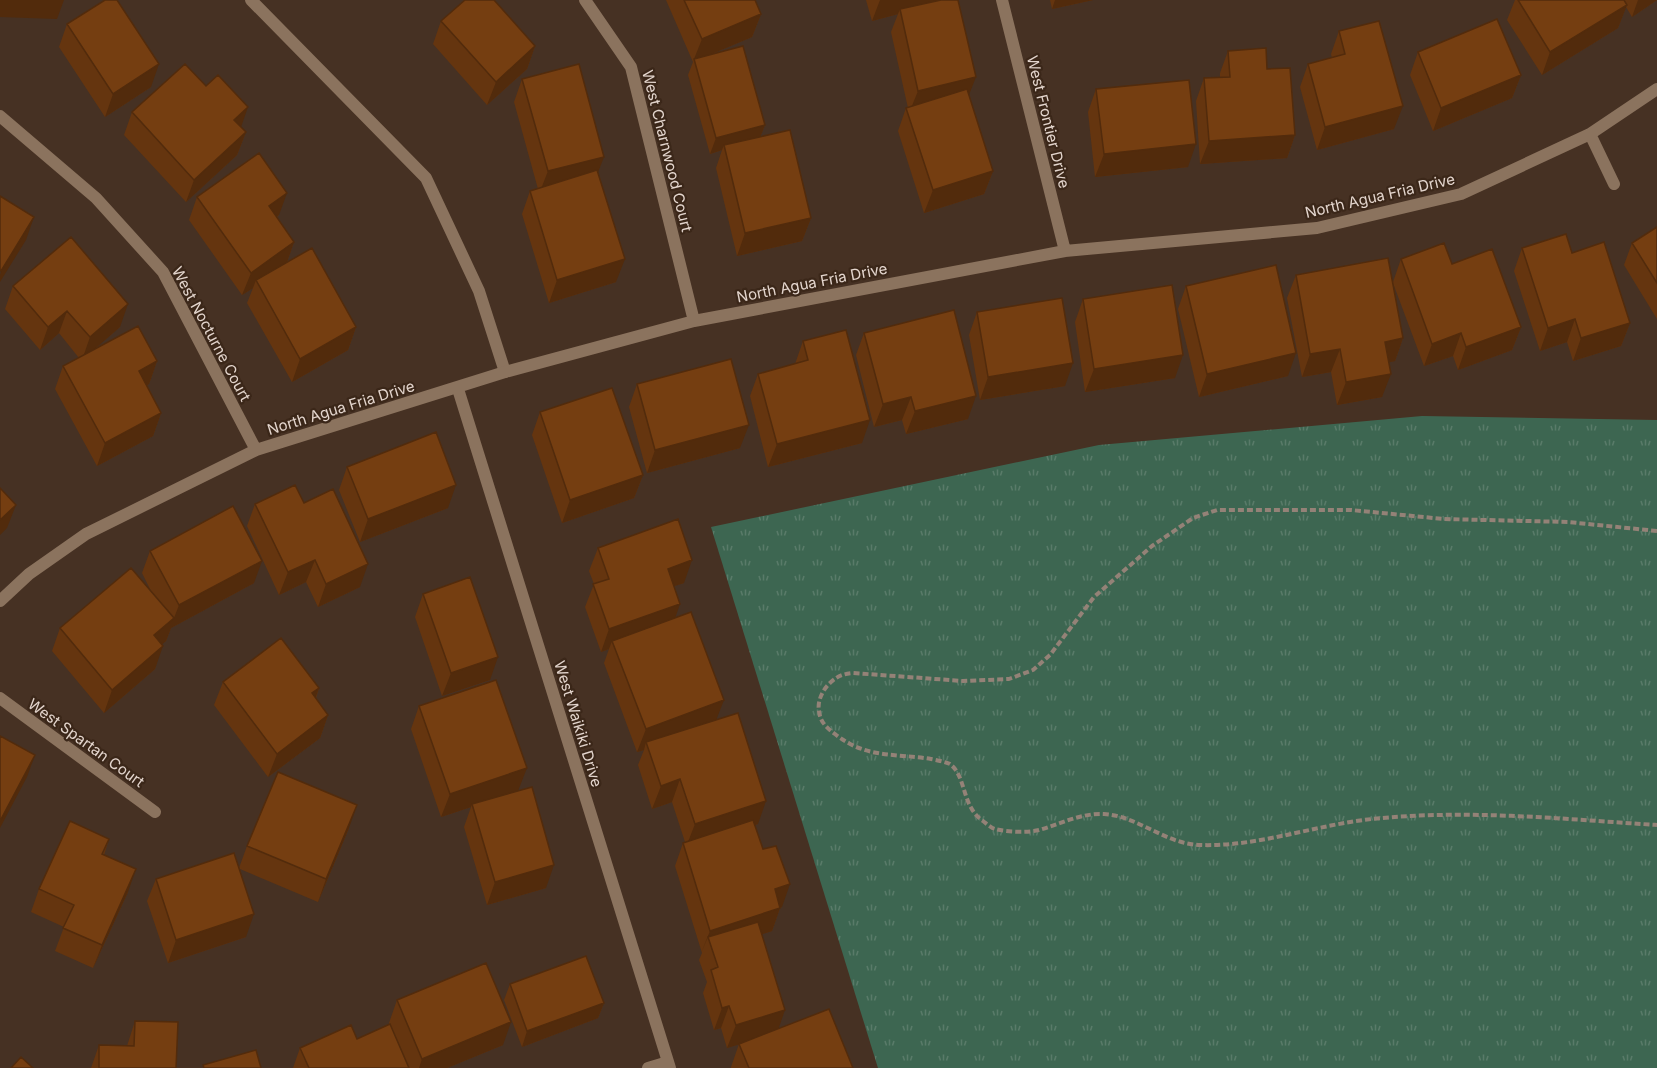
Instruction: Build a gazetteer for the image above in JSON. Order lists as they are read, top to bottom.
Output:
{
  "streets": {
    "street": [
      "West Frontier Drive",
      "West Charnwood Court",
      "North Agua Fria Drive",
      "West Nocturne Court",
      "West Waikiki Drive",
      "West Spartan Court"
    ]
  },
  "crossings": [
    ["West Frontier Drive", "North Agua Fria Drive"],
    ["West Charnwood Court", "North Agua Fria Drive"],
    ["North Agua Fria Drive", "West Nocturne Court"],
    ["North Agua Fria Drive", "West Waikiki Drive"]
  ]
}
